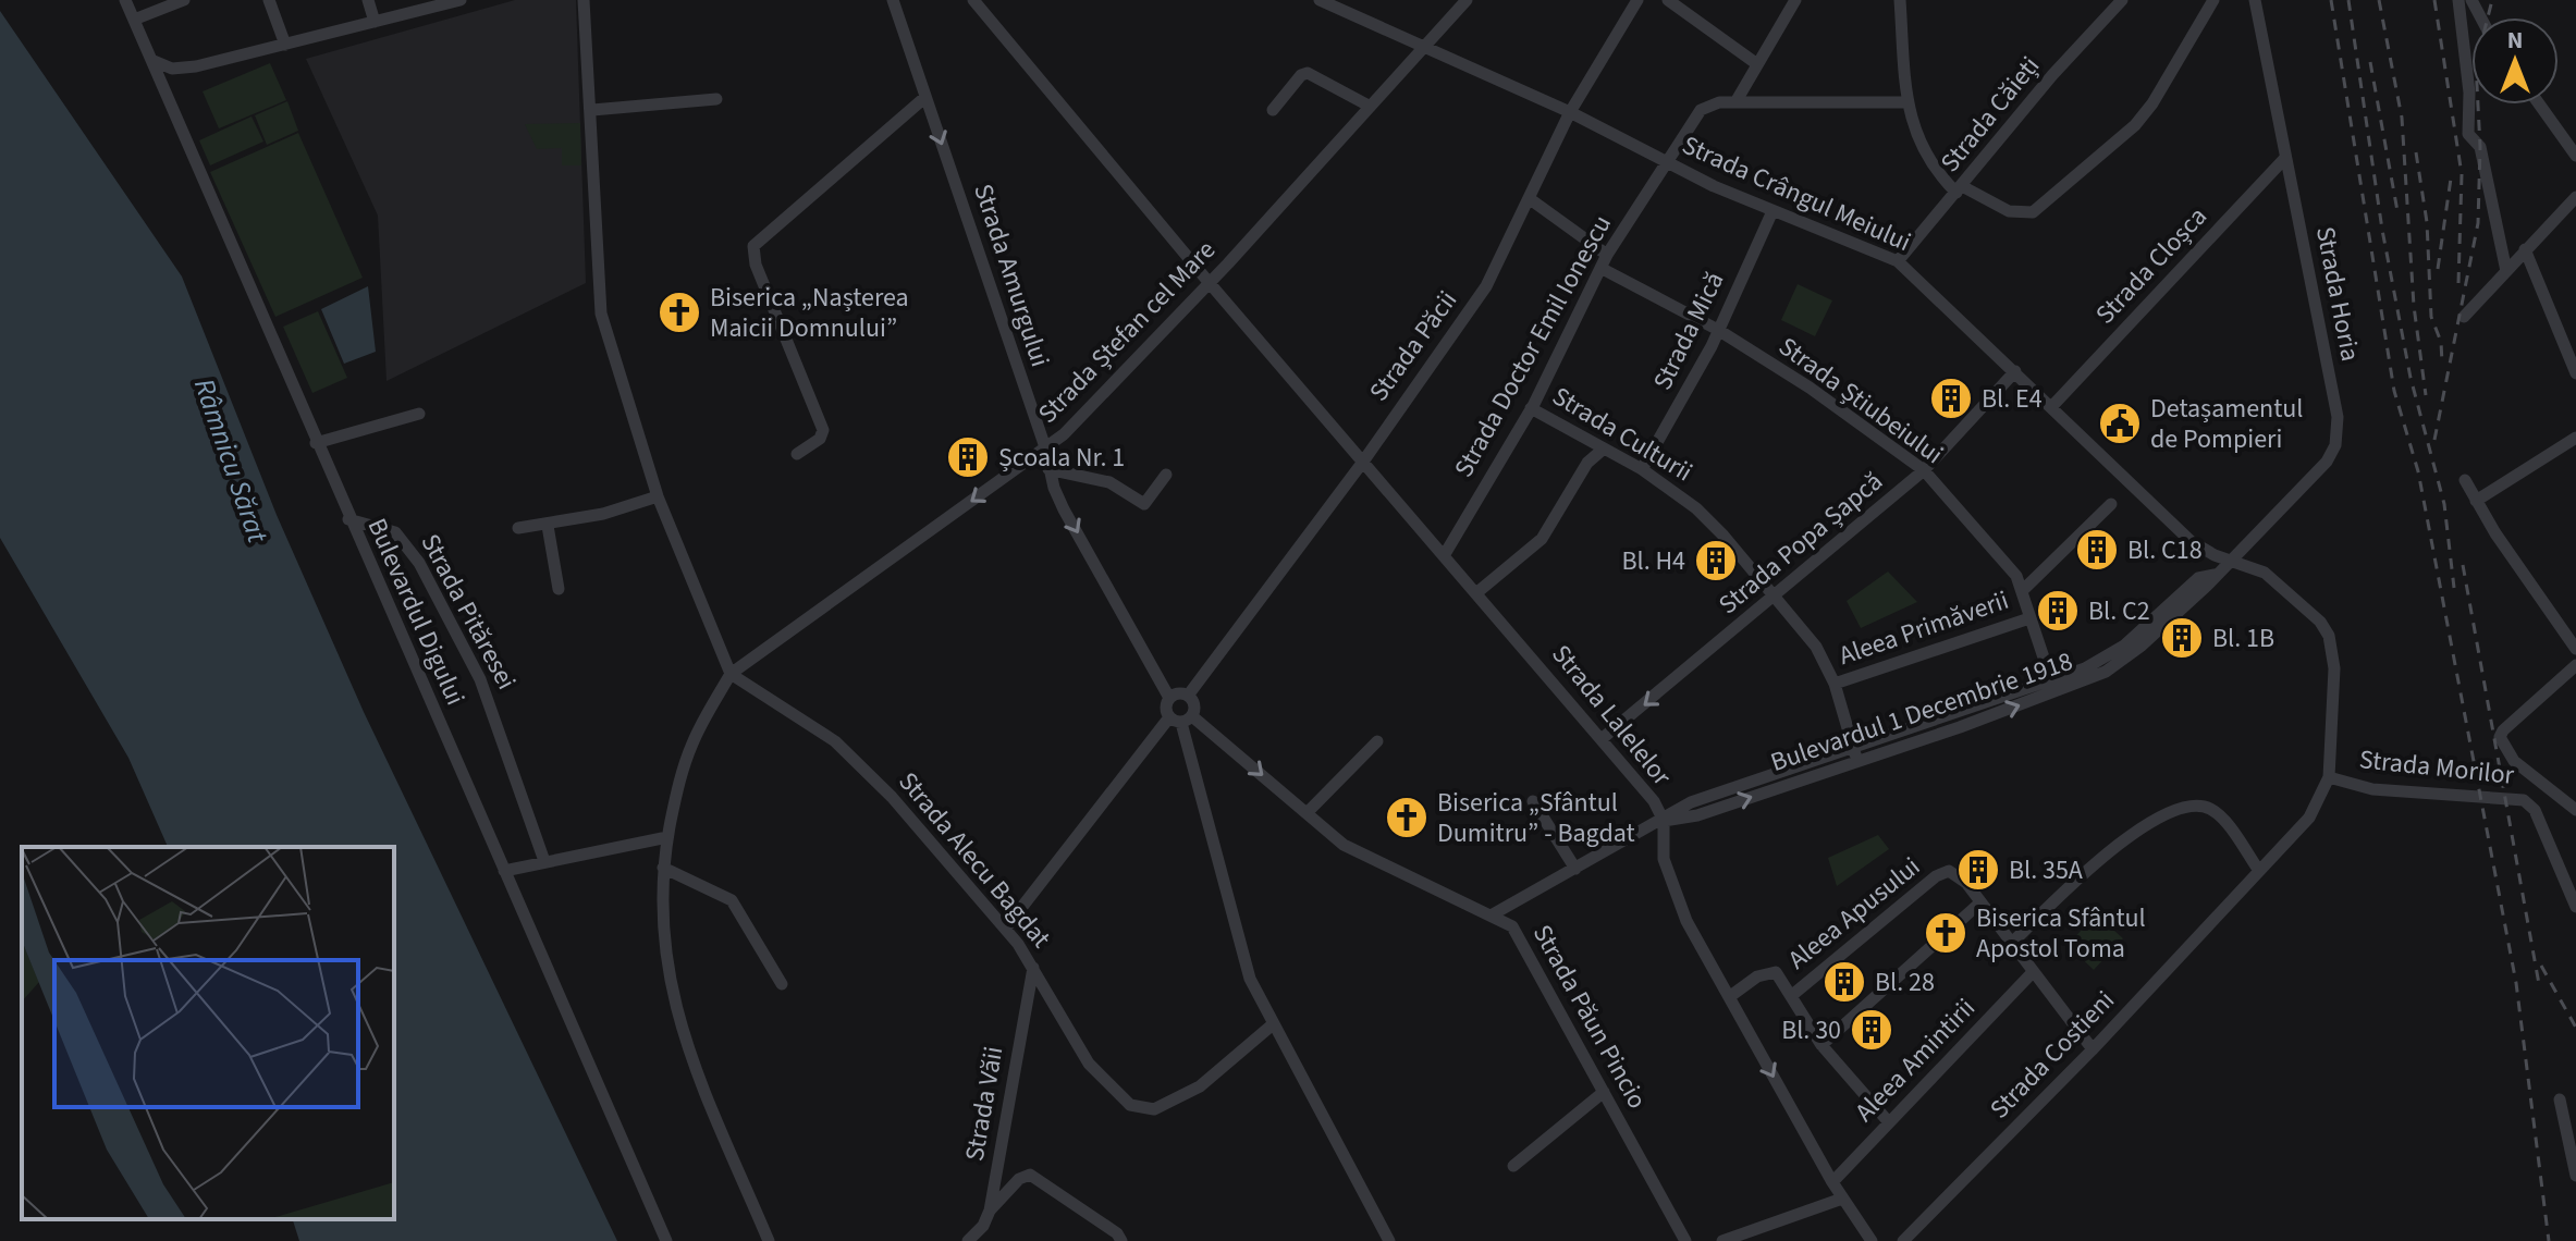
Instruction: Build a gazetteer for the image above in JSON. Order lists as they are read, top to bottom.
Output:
{
  "streets": {
    "street": [
      "Strada Căieți",
      "Strada Crângul Meiului",
      "Strada Cloșca",
      "Strada Amurgului",
      "Strada Horia",
      "Strada Mică",
      "Strada Ștefan cel Mare",
      "Strada Păcii",
      "Strada Doctor Emil Ionescu",
      "Strada Știubeiului",
      "Strada Culturii",
      "Strada Popa Șapcă",
      "Bulevardul Digului",
      "Strada Pităresei",
      "Aleea Primăverii",
      "Bulevardul 1 Decembrie 1918",
      "Strada Lalelelor",
      "Strada Morilor",
      "Strada Alecu Bagdat",
      "Aleea Apusului",
      "Strada Păun Pincio",
      "Strada Costieni",
      "Aleea Amintirii",
      "Strada Văii"
    ]
  },
  "crossings": [
    ["Strada Căieți", "Strada Crângul Meiului"],
    ["Strada Crângul Meiului", "Strada Cloșca"],
    ["Strada Crângul Meiului", "Strada Horia"],
    ["Strada Crângul Meiului", "Strada Mică"],
    ["Strada Crângul Meiului", "Strada Ștefan cel Mare"],
    ["Strada Crângul Meiului", "Strada Păcii"],
    ["Strada Crângul Meiului", "Strada Doctor Emil Ionescu"],
    ["Strada Crângul Meiului", "Strada Popa Șapcă"],
    ["Strada Crângul Meiului", "Bulevardul 1 Decembrie 1918"],
    ["Strada Crângul Meiului", "Strada Morilor"],
    ["Strada Crângul Meiului", "Strada Costieni"],
    ["Strada Cloșca", "Strada Horia"],
    ["Strada Amurgului", "Strada Ștefan cel Mare"],
    ["Strada Amurgului", "Strada Păcii"],
    ["Strada Amurgului", "Strada Păun Pincio"],
    ["Strada Horia", "Bulevardul 1 Decembrie 1918"],
    ["Strada Mică", "Strada Știubeiului"],
    ["Strada Mică", "Strada Culturii"],
    ["Strada Ștefan cel Mare", "Strada Lalelelor"],
    ["Strada Ștefan cel Mare", "Strada Alecu Bagdat"],
    ["Strada Păcii", "Strada Lalelelor"],
    ["Strada Păcii", "Strada Păun Pincio"],
    ["Strada Doctor Emil Ionescu", "Strada Știubeiului"],
    ["Strada Doctor Emil Ionescu", "Strada Culturii"],
    ["Strada Doctor Emil Ionescu", "Strada Lalelelor"],
    ["Strada Știubeiului", "Strada Popa Șapcă"],
    ["Strada Știubeiului", "Aleea Primăverii"],
    ["Strada Știubeiului", "Bulevardul 1 Decembrie 1918"],
    ["Strada Culturii", "Strada Popa Șapcă"],
    ["Strada Culturii", "Aleea Primăverii"],
    ["Strada Culturii", "Bulevardul 1 Decembrie 1918"],
    ["Strada Popa Șapcă", "Strada Lalelelor"],
    ["Bulevardul Digului", "Strada Pităresei"],
    ["Bulevardul 1 Decembrie 1918", "Strada Lalelelor"],
    ["Bulevardul 1 Decembrie 1918", "Strada Păun Pincio"],
    ["Strada Lalelelor", "Aleea Amintirii"],
    ["Strada Morilor", "Strada Costieni"],
    ["Strada Alecu Bagdat", "Strada Văii"]
  ],
  "one_way": ["Strada Amurgului", "Strada Ștefan cel Mare", "Strada Popa Șapcă"],
  "water": ["Râmnicu Sărat"],
  "places": {
    "church": ["Biserica „Nașterea Maicii Domnului”", "Biserica „Sfântul Dumitru” - Bagdat", "Biserica Sfântul Apostol Toma"],
    "building": [
      "Bl. E4",
      "Școala Nr. 1",
      "Bl. C18",
      "Bl. H4",
      "Bl. C2",
      "Bl. 1B",
      "Bl. 35A",
      "Bl. 28",
      "Bl. 30"
    ],
    "public building": ["Detașamentul de Pompieri"]
  },
  "north": "top"
}
